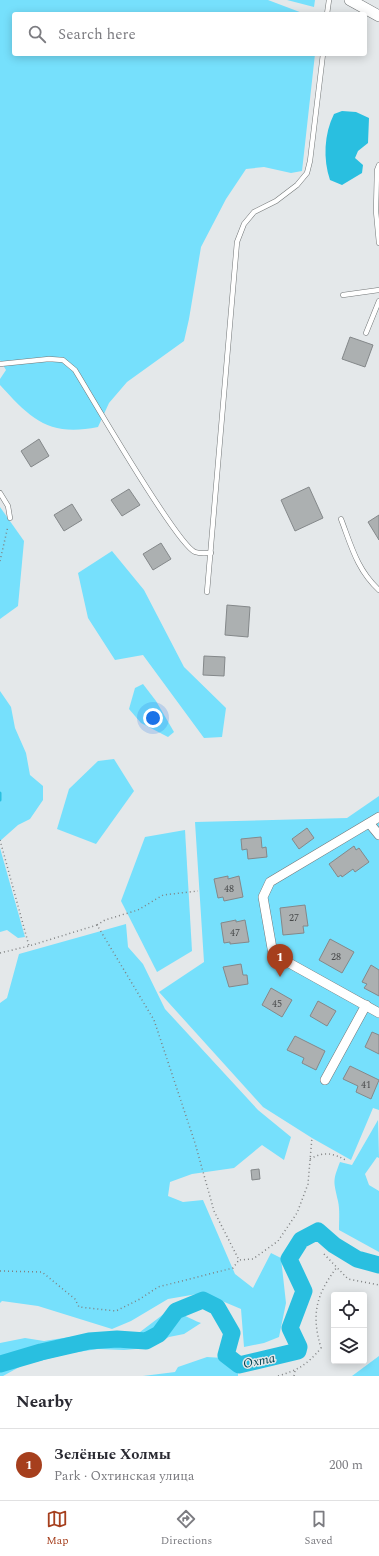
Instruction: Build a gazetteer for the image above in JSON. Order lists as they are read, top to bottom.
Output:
{
  "water": ["Охта"],
  "house_numbers": [
    "48",
    "27",
    "47",
    "28",
    "45",
    "41"
  ],
  "page": {
    "search": "Search here",
    "pins": "1",
    "heading": "Nearby",
    "list": [
      {
        "mark": "1",
        "name": "Зелёные Холмы",
        "note": "Park · Охтинская улица",
        "value": "200 m"
      }
    ],
    "nav": ["Map", "Directions", "Saved"]
  }
}
